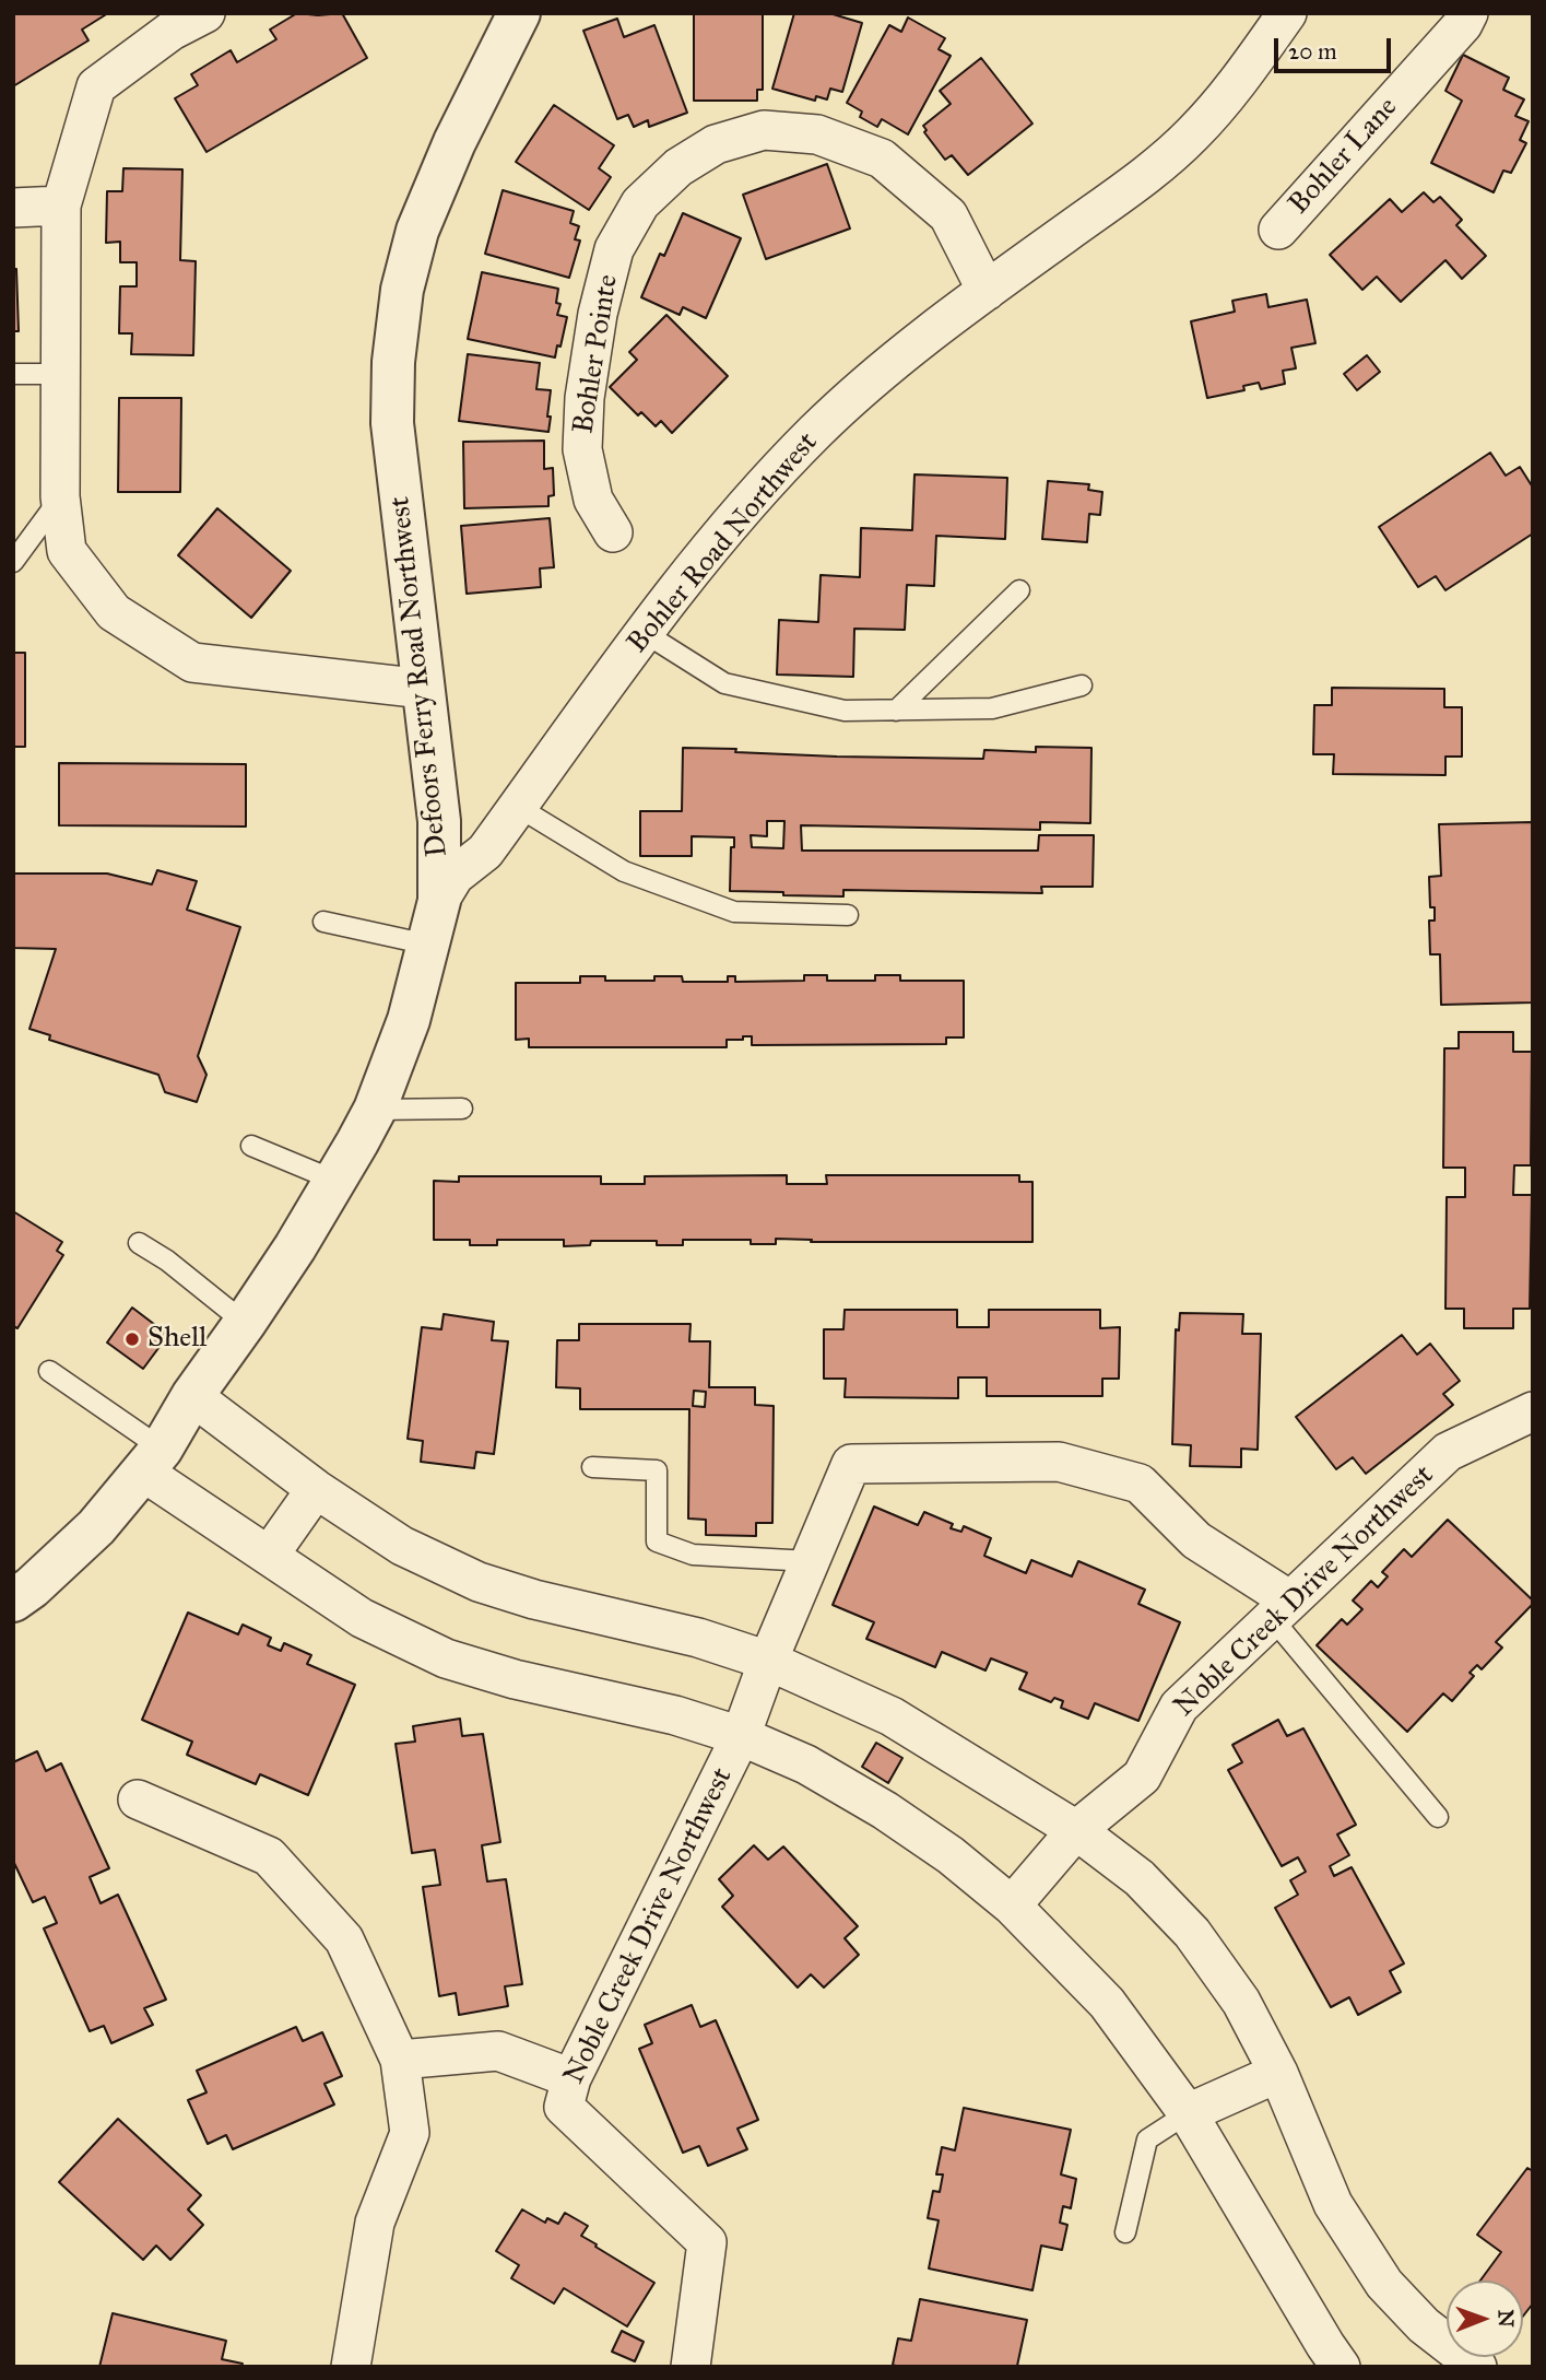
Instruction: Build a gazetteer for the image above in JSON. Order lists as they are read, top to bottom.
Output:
{
  "streets": {
    "street": [
      "Bohler Lane",
      "Bohler Pointe",
      "Bohler Road Northwest",
      "Defoors Ferry Road Northwest",
      "Noble Creek Drive Northwest"
    ]
  },
  "crossings": [
    ["Bohler Pointe", "Bohler Road Northwest"],
    ["Bohler Road Northwest", "Defoors Ferry Road Northwest"]
  ],
  "places": ["Shell"],
  "scale_bar": "20 m",
  "north": "right"
}
